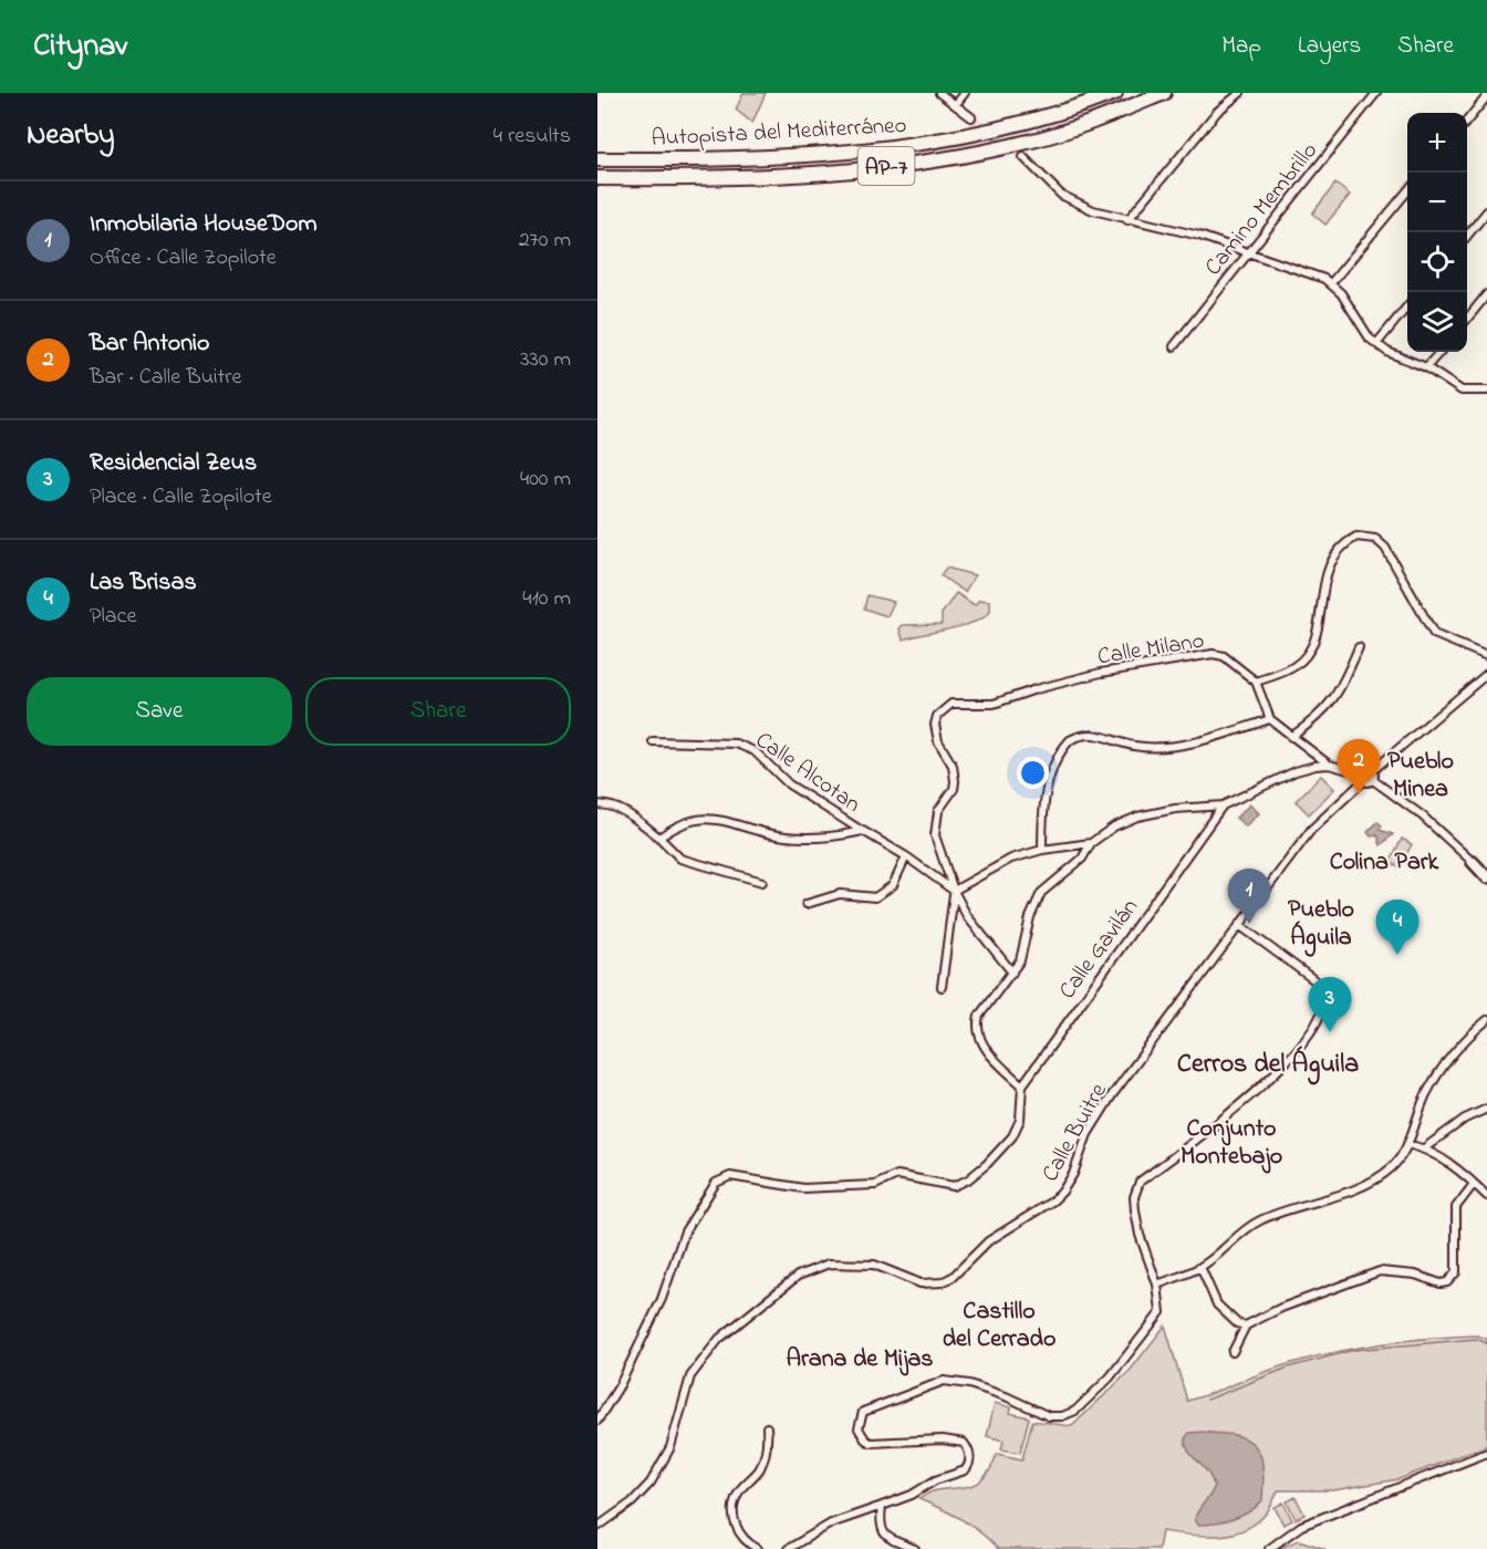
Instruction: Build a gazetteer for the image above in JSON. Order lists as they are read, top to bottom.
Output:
{
  "streets": {
    "highway": ["Autopista del Mediterráneo", "AP-7"],
    "street": [
      "Camino Membrillo",
      "Calle Milano",
      "Calle Alcotan",
      "Calle Gavilán",
      "Calle Buitre"
    ]
  },
  "crossings": [
    ["Calle Milano", "Calle Alcotan"]
  ],
  "districts": [
    "Pueblo Minea",
    "Colina Park",
    "Pueblo Águila",
    "Cerros del Águila",
    "Conjunto Montebajo",
    "Castillo del Cerrado",
    "Arana de Mijas"
  ],
  "page": {
    "header": "Citynav",
    "nav": ["Map", "Layers", "Share"],
    "heading": ["Nearby", "4 results"],
    "map_buttons": ["+", "−"],
    "list": [
      {
        "mark": "1",
        "name": "Inmobilaria HouseDom",
        "note": "Office · Calle Zopilote",
        "value": "270 m"
      },
      {
        "mark": "2",
        "name": "Bar Antonio",
        "note": "Bar · Calle Buitre",
        "value": "330 m"
      },
      {
        "mark": "3",
        "name": "Residencial Zeus",
        "note": "Place · Calle Zopilote",
        "value": "400 m"
      },
      {
        "mark": "4",
        "name": "Las Brisas",
        "note": "Place",
        "value": "410 m"
      }
    ],
    "buttons": ["Save", "Share"],
    "pins": [
      "2",
      "1",
      "4",
      "3"
    ]
  }
}
